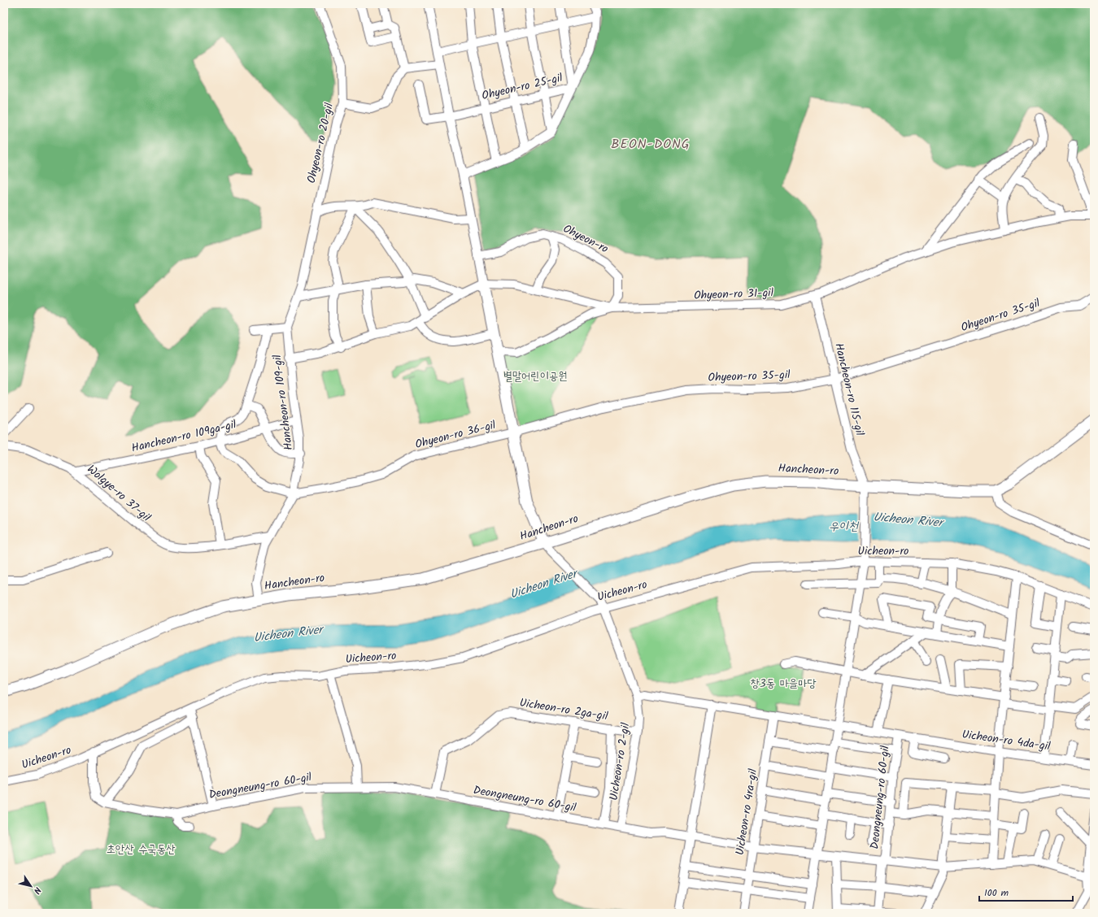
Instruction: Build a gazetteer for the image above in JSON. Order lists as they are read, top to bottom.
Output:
{
  "streets": {
    "main road": ["Hancheon-ro"],
    "street": [
      "Ohyeon-ro 25-gil",
      "Ohyeon-ro 20-gil",
      "Ohyeon-ro",
      "Ohyeon-ro 31-gil",
      "Ohyeon-ro 35-gil",
      "Hancheon-ro 115-gil",
      "Hancheon-ro 109-gil",
      "Ohyeon-ro 36-gil",
      "Hancheon-ro 109ga-gil",
      "Wolgye-ro 37-gil",
      "Uicheon-ro",
      "Uicheon-ro 2ga-gil",
      "Uicheon-ro 4da-gil",
      "Uicheon-ro 2-gil",
      "Deongneung-ro 60-gil",
      "Uicheon-ro 4ra-gil"
    ]
  },
  "crossings": [
    ["Ohyeon-ro 20-gil", "Hancheon-ro 109-gil"],
    ["Ohyeon-ro", "Ohyeon-ro 31-gil"],
    ["Ohyeon-ro 31-gil", "Hancheon-ro 115-gil"],
    ["Ohyeon-ro 35-gil", "Hancheon-ro 115-gil"],
    ["Ohyeon-ro 35-gil", "Ohyeon-ro 36-gil"],
    ["Hancheon-ro 115-gil", "Hancheon-ro"],
    ["Hancheon-ro 109-gil", "Ohyeon-ro 36-gil"],
    ["Hancheon-ro 109-gil", "Hancheon-ro 109ga-gil"],
    ["Hancheon-ro 109-gil", "Hancheon-ro"],
    ["Hancheon-ro 109-gil", "Wolgye-ro 37-gil"],
    ["Hancheon-ro 109ga-gil", "Wolgye-ro 37-gil"],
    ["Hancheon-ro", "Uicheon-ro 2-gil"],
    ["Uicheon-ro", "Uicheon-ro 2-gil"],
    ["Uicheon-ro", "Deongneung-ro 60-gil"],
    ["Uicheon-ro 2ga-gil", "Uicheon-ro 2-gil"],
    ["Uicheon-ro 2ga-gil", "Deongneung-ro 60-gil"],
    ["Uicheon-ro 4da-gil", "Deongneung-ro 60-gil"],
    ["Uicheon-ro 2-gil", "Deongneung-ro 60-gil"],
    ["Deongneung-ro 60-gil", "Uicheon-ro 4ra-gil"]
  ],
  "districts": ["BEON-DONG"],
  "water": ["Uicheon River", "우이천"],
  "parks": ["별말어린이공원", "창3동 마을마당", "초안산 수국동산"],
  "scale_bar": "100 m",
  "north": "bottom right"
}
